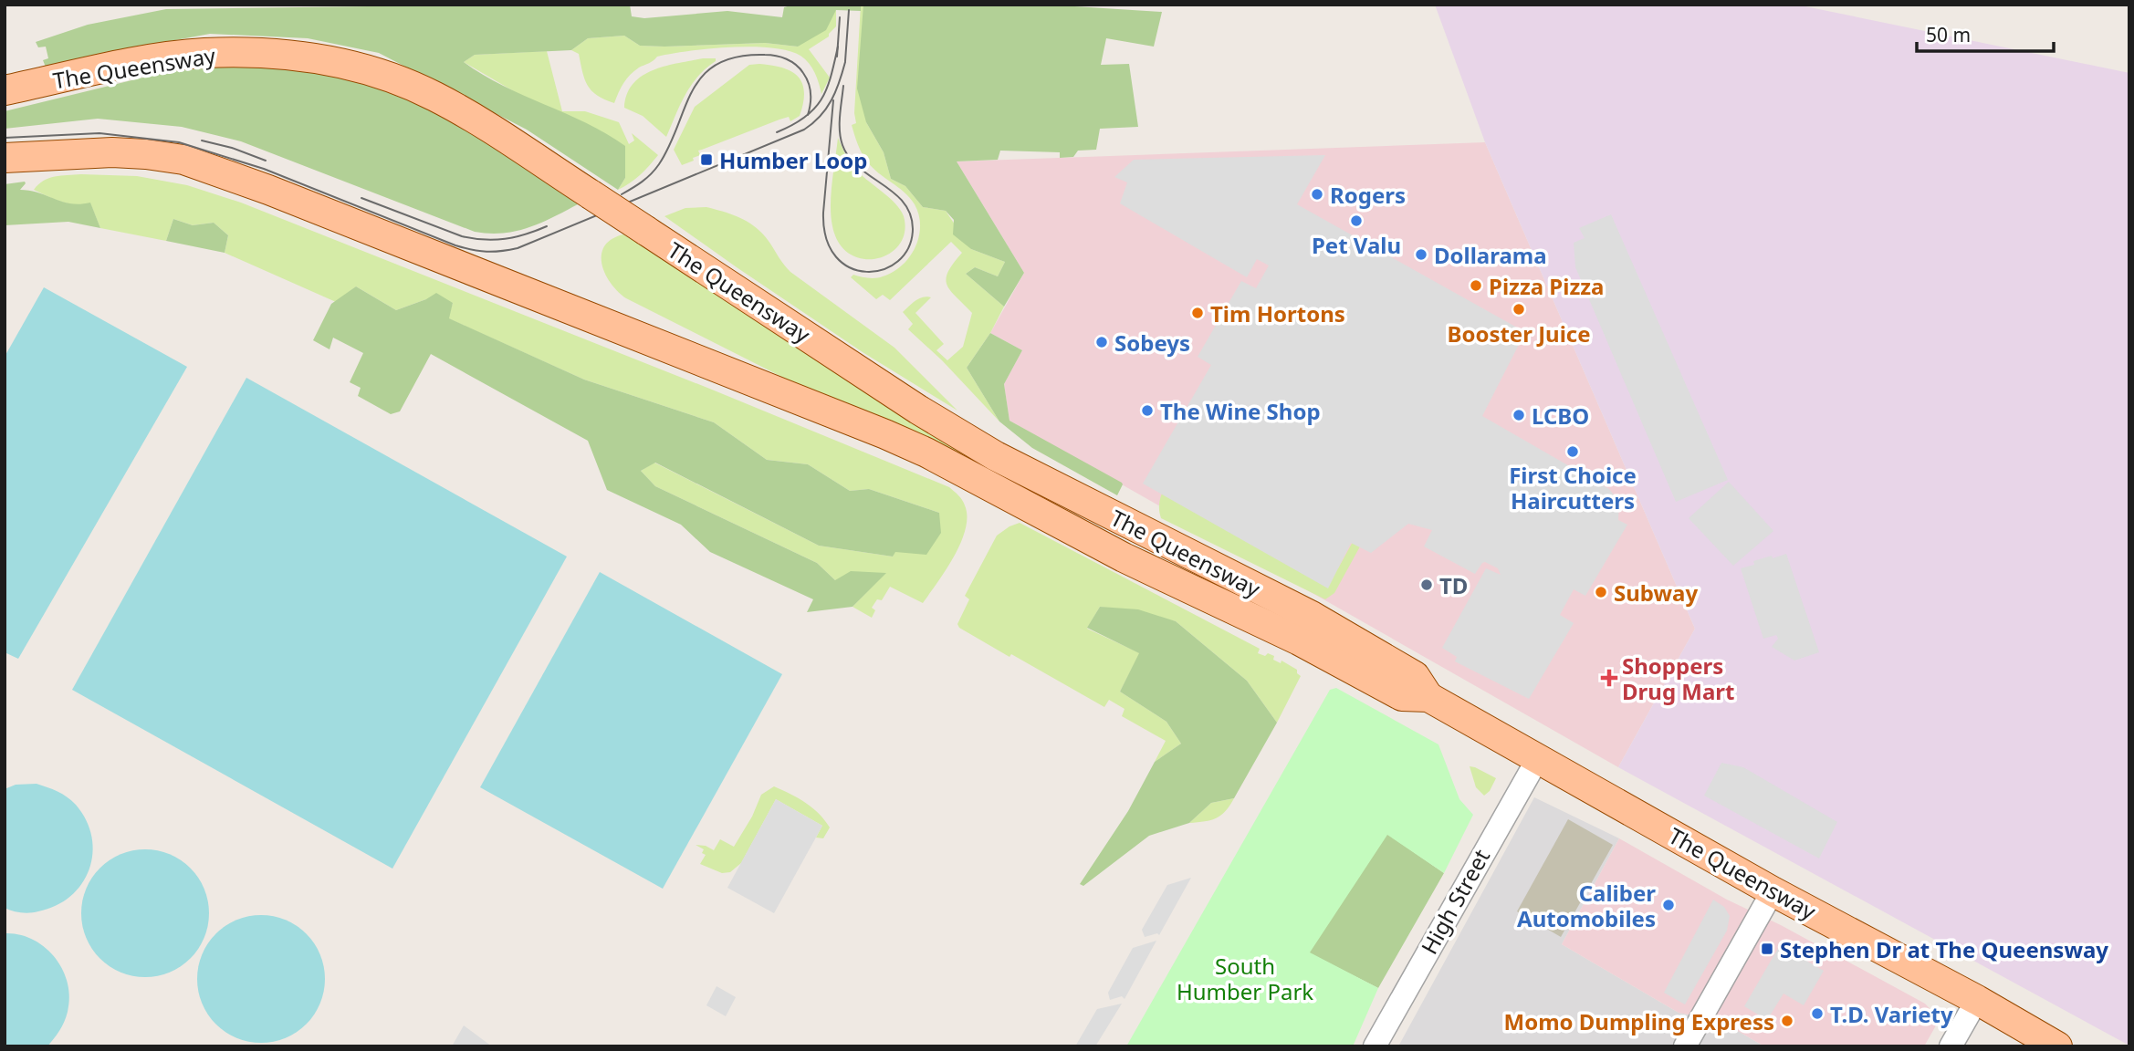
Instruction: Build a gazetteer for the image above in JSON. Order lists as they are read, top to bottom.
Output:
{
  "streets": {
    "main road": ["The Queensway"],
    "street": ["High Street"]
  },
  "crossings": [
    ["The Queensway", "High Street"]
  ],
  "parks": ["South Humber Park"],
  "places": {
    "transit": ["Humber Loop", "Stephen Dr at The Queensway"],
    "other": [
      "Rogers",
      "Pet Valu",
      "Dollarama",
      "Pizza Pizza",
      "Booster Juice",
      "Tim Hortons",
      "Sobeys",
      "The Wine Shop",
      "LCBO",
      "First Choice Haircutters",
      "TD",
      "Subway",
      "Caliber Automobiles",
      "T.D. Variety",
      "Momo Dumpling Express"
    ],
    "health": ["Shoppers Drug Mart"]
  },
  "scale_bar": "50 m"
}
